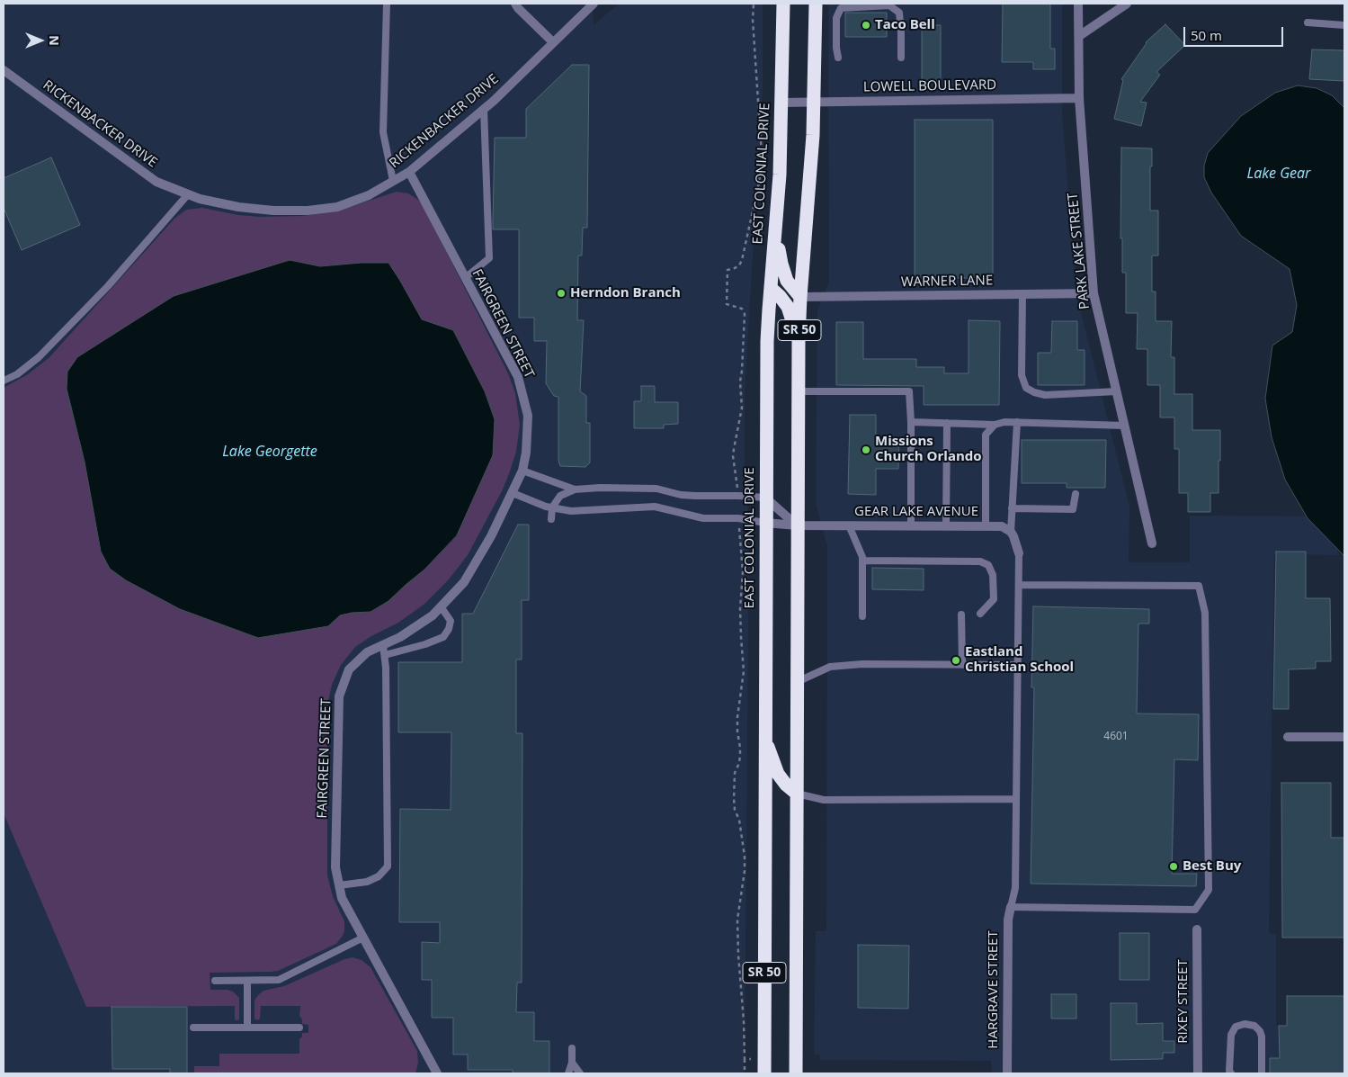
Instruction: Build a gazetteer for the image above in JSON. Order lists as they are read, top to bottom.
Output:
{
  "streets": {
    "highway": ["EAST COLONIAL DRIVE", "SR 50"],
    "street": [
      "LOWELL BOULEVARD",
      "RICKENBACKER DRIVE",
      "PARK LAKE STREET",
      "WARNER LANE",
      "FAIRGREEN STREET",
      "GEAR LAKE AVENUE",
      "HARGRAVE STREET",
      "RIXEY STREET"
    ]
  },
  "crossings": [
    ["LOWELL BOULEVARD", "EAST COLONIAL DRIVE"],
    ["LOWELL BOULEVARD", "PARK LAKE STREET"],
    ["LOWELL BOULEVARD", "SR 50"],
    ["RICKENBACKER DRIVE", "FAIRGREEN STREET"],
    ["EAST COLONIAL DRIVE", "GEAR LAKE AVENUE"],
    ["PARK LAKE STREET", "WARNER LANE"],
    ["WARNER LANE", "SR 50"],
    ["SR 50", "GEAR LAKE AVENUE"]
  ],
  "water": ["Lake Gear", "Lake Georgette"],
  "places": [
    "Taco Bell",
    "Herndon Branch",
    "Missions Church Orlando",
    "Eastland Christian School",
    "Best Buy"
  ],
  "house_numbers": ["4601"],
  "scale_bar": "50 m",
  "north": "right"
}
